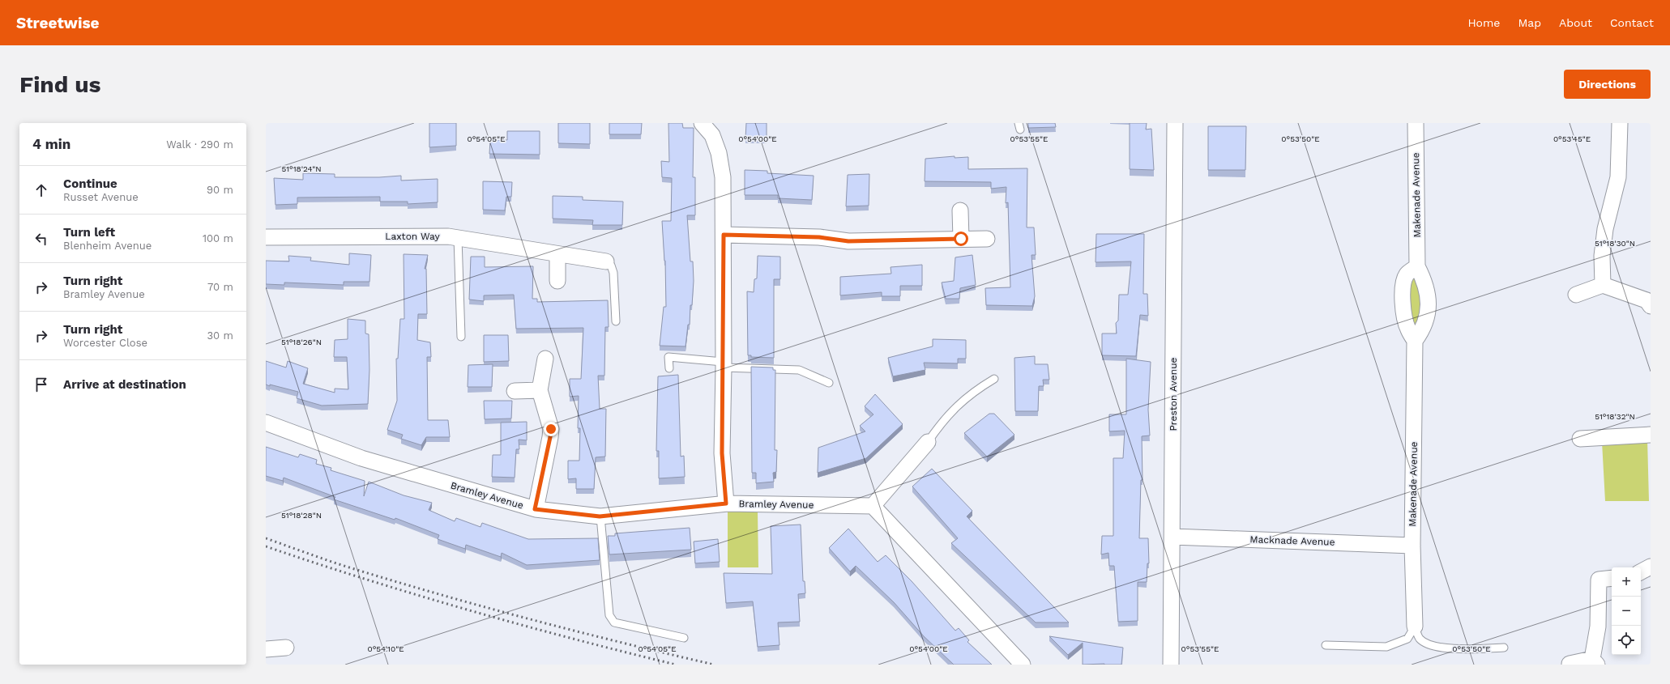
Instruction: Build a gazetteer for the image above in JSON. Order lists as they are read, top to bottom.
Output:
{
  "streets": {
    "street": [
      "Makenade Avenue",
      "Laxton Way",
      "Preston Avenue",
      "Bramley Avenue",
      "Macknade Avenue"
    ]
  },
  "crossings": [
    ["Makenade Avenue", "Macknade Avenue"],
    ["Preston Avenue", "Macknade Avenue"]
  ],
  "page": {
    "header": "Streetwise",
    "nav": [
      "Home",
      "Map",
      "About",
      "Contact"
    ],
    "buttons": "Directions",
    "title": "Find us",
    "heading": ["4 min", "Walk · 290 m"],
    "list": [
      ["Continue", "Russet Avenue", "90 m"],
      ["Turn left", "Blenheim Avenue", "100 m"],
      ["Turn right", "Bramley Avenue", "70 m"],
      ["Turn right", "Worcester Close", "30 m"],
      "Arrive at destination"
    ],
    "map_buttons": ["+", "−"]
  },
  "coordinates": [
    "0°54'05\"E",
    "0°54'00\"E",
    "0°53'55\"E",
    "0°53'50\"E",
    "0°53'45\"E",
    "51°18'24\"N",
    "51°18'30\"N",
    "51°18'26\"N",
    "51°18'32\"N",
    "51°18'28\"N",
    "0°54'10\"E"
  ]
}
